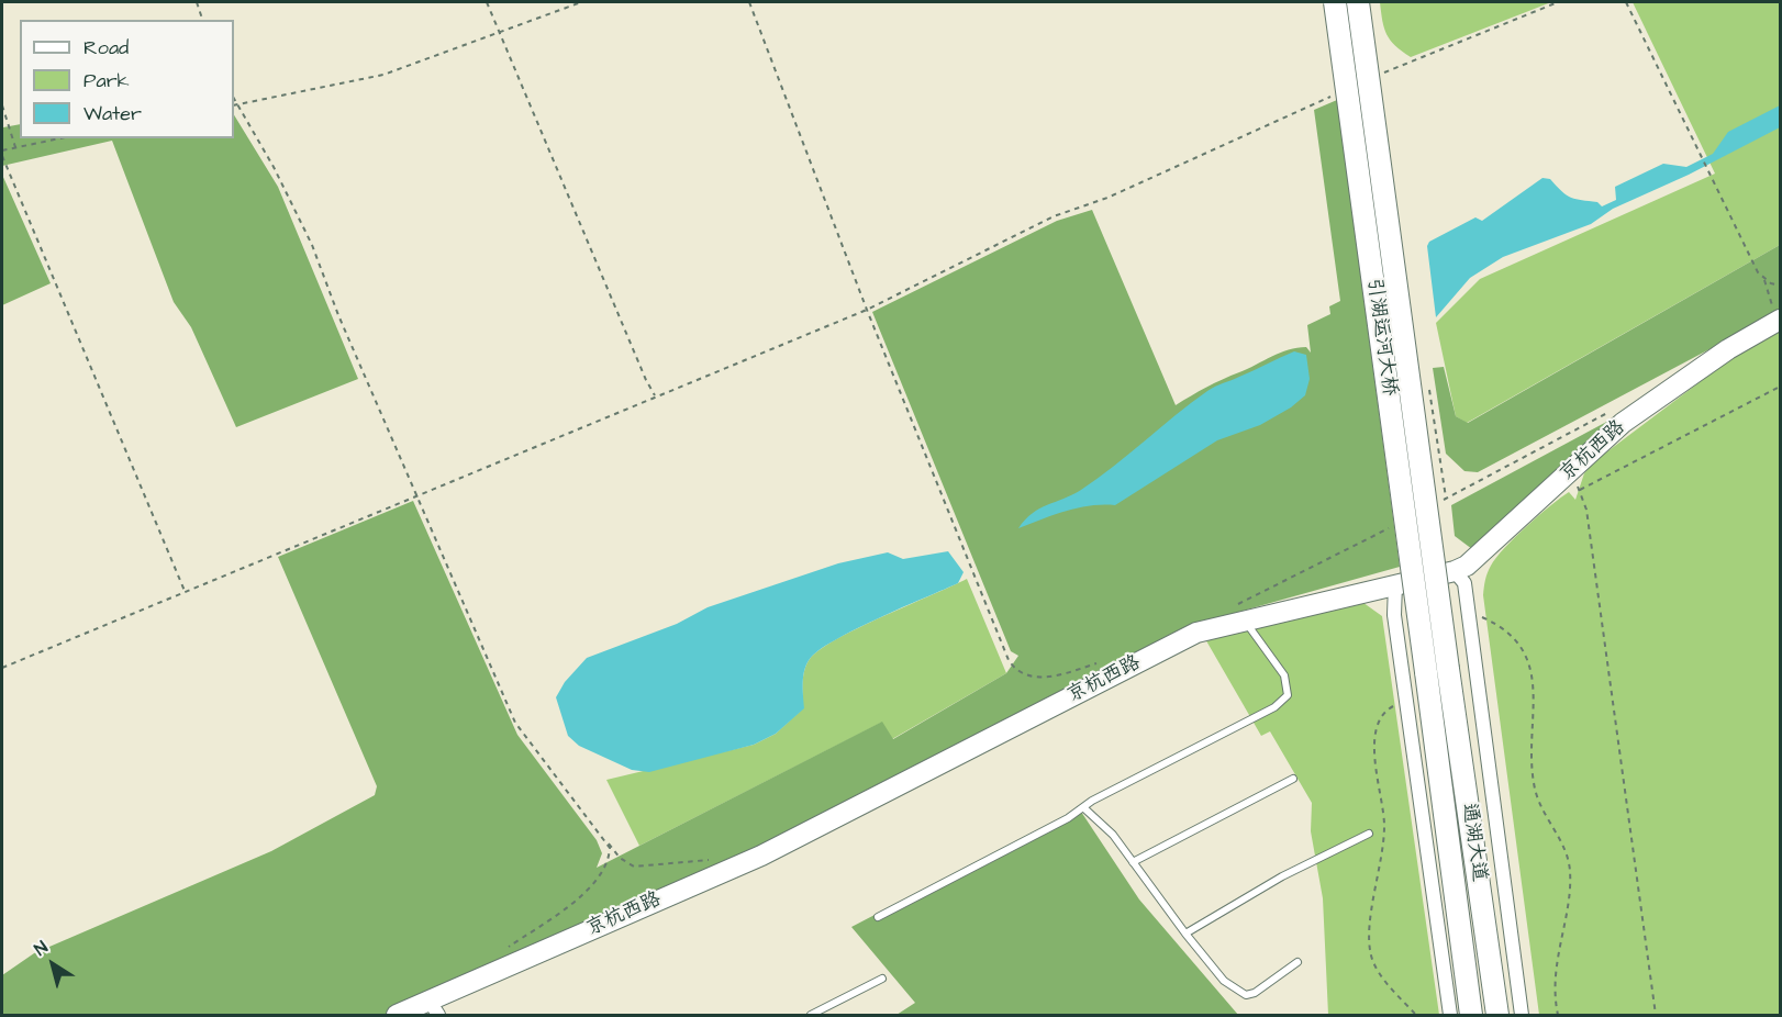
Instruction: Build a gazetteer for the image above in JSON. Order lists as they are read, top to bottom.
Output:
{
  "streets": {
    "main road": ["引湖运河大桥", "京杭西路", "通湖大道"]
  },
  "crossings": [
    ["引湖运河大桥", "通湖大道"]
  ],
  "legend": ["Road", "Park", "Water"],
  "north": "top left"
}
